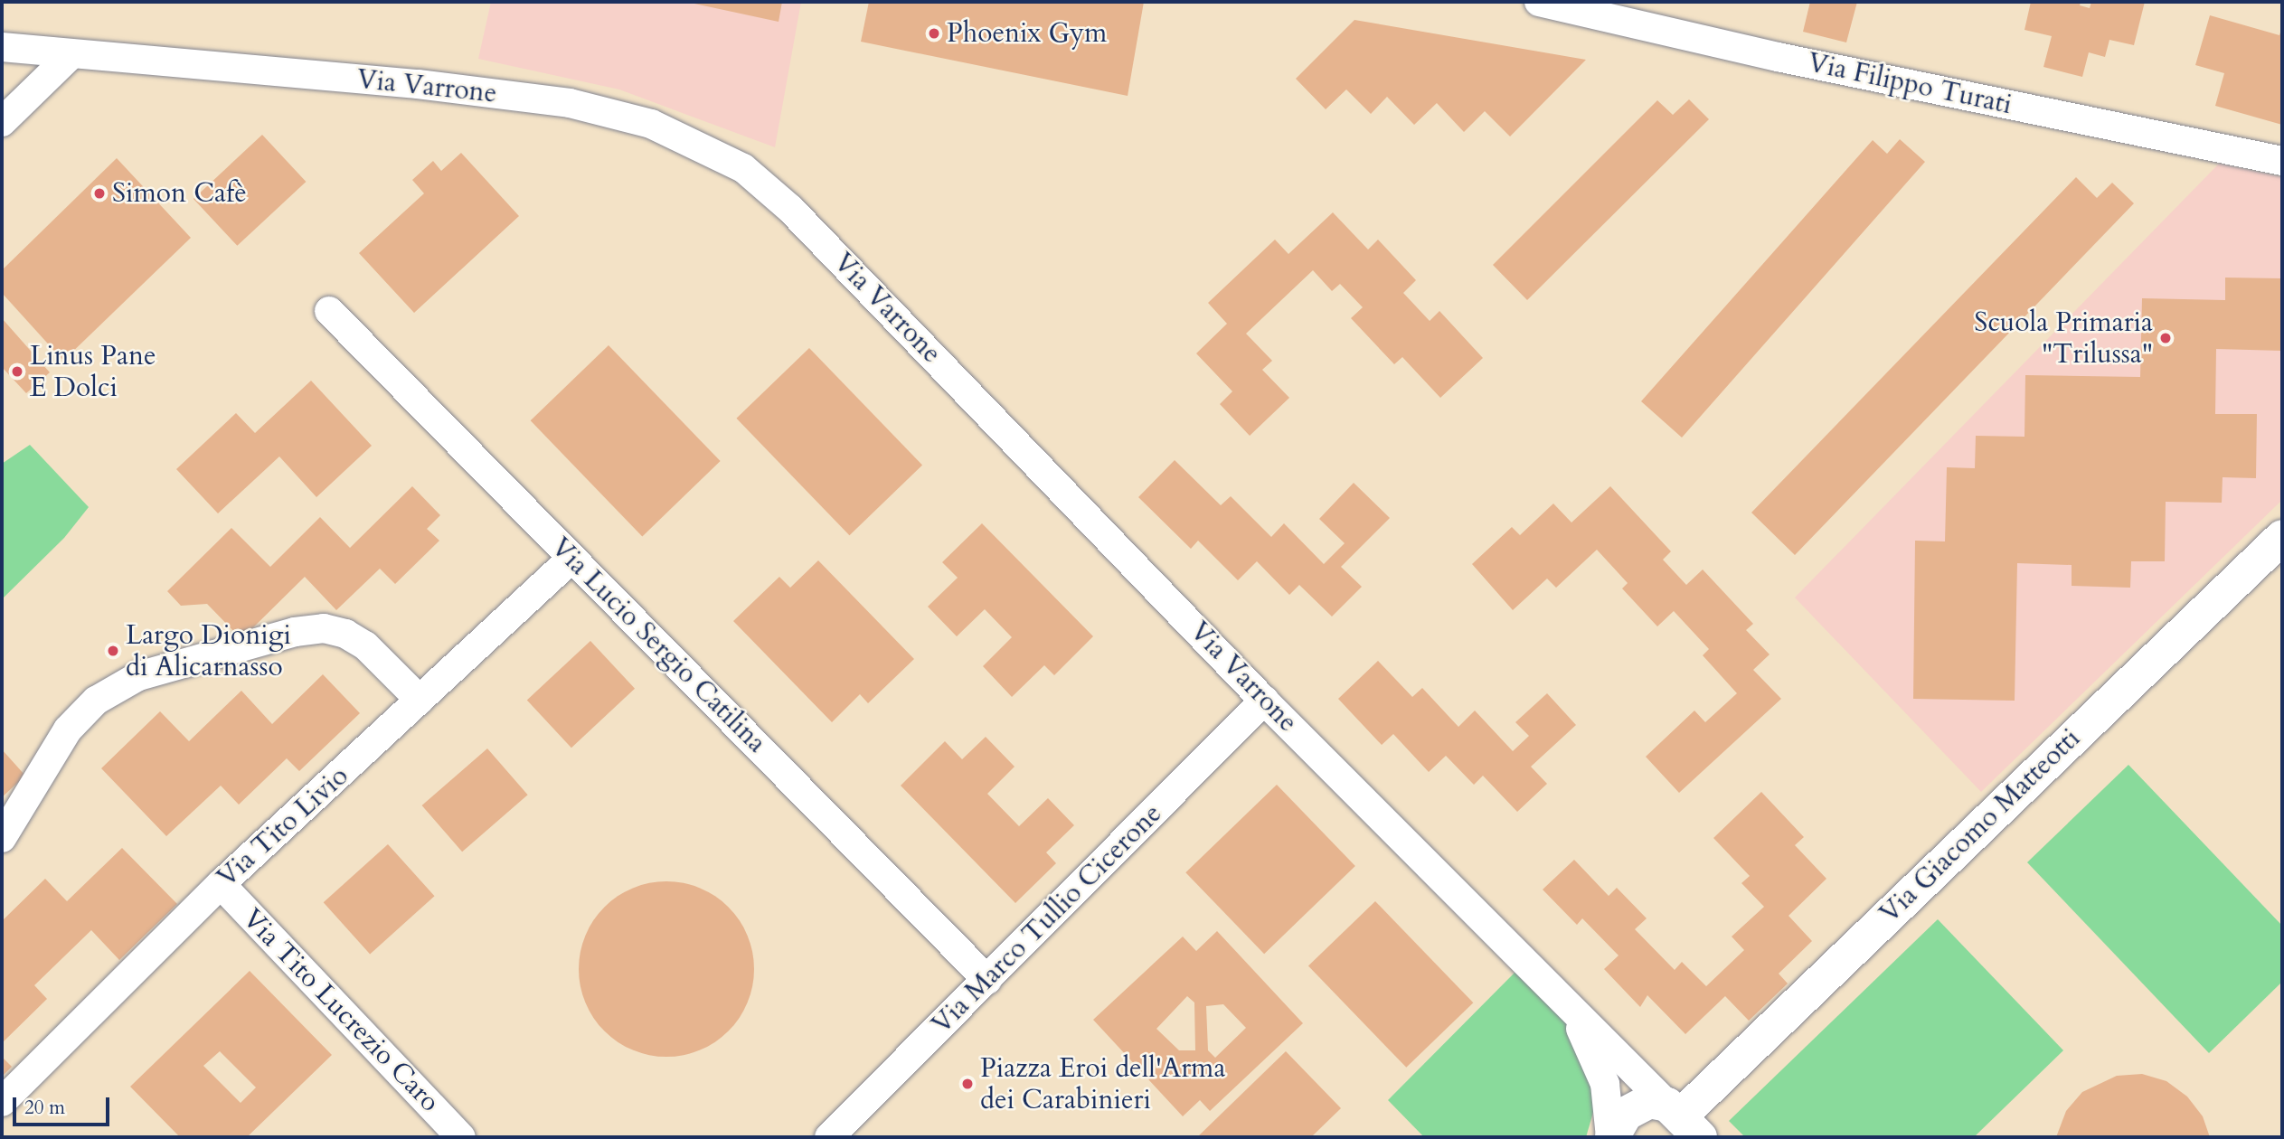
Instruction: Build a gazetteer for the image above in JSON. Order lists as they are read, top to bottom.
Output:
{
  "streets": {
    "street": [
      "Via Filippo Turati",
      "Via Varrone",
      "Via Lucio Sergio Catilina",
      "Via Giacomo Matteotti",
      "Via Tito Livio",
      "Via Marco Tullio Cicerone",
      "Via Tito Lucrezio Caro"
    ]
  },
  "crossings": [
    ["Via Varrone", "Via Giacomo Matteotti"],
    ["Via Varrone", "Via Marco Tullio Cicerone"],
    ["Via Lucio Sergio Catilina", "Via Tito Livio"],
    ["Via Lucio Sergio Catilina", "Via Marco Tullio Cicerone"],
    ["Via Tito Livio", "Via Tito Lucrezio Caro"]
  ],
  "places": [
    "Phoenix Gym",
    "Simon Cafè",
    "Scuola Primaria \"Trilussa\"",
    "Linus Pane E Dolci",
    "Largo Dionigi di Alicarnasso",
    "Piazza Eroi dell'Arma dei Carabinieri"
  ],
  "scale_bar": "20 m"
}
